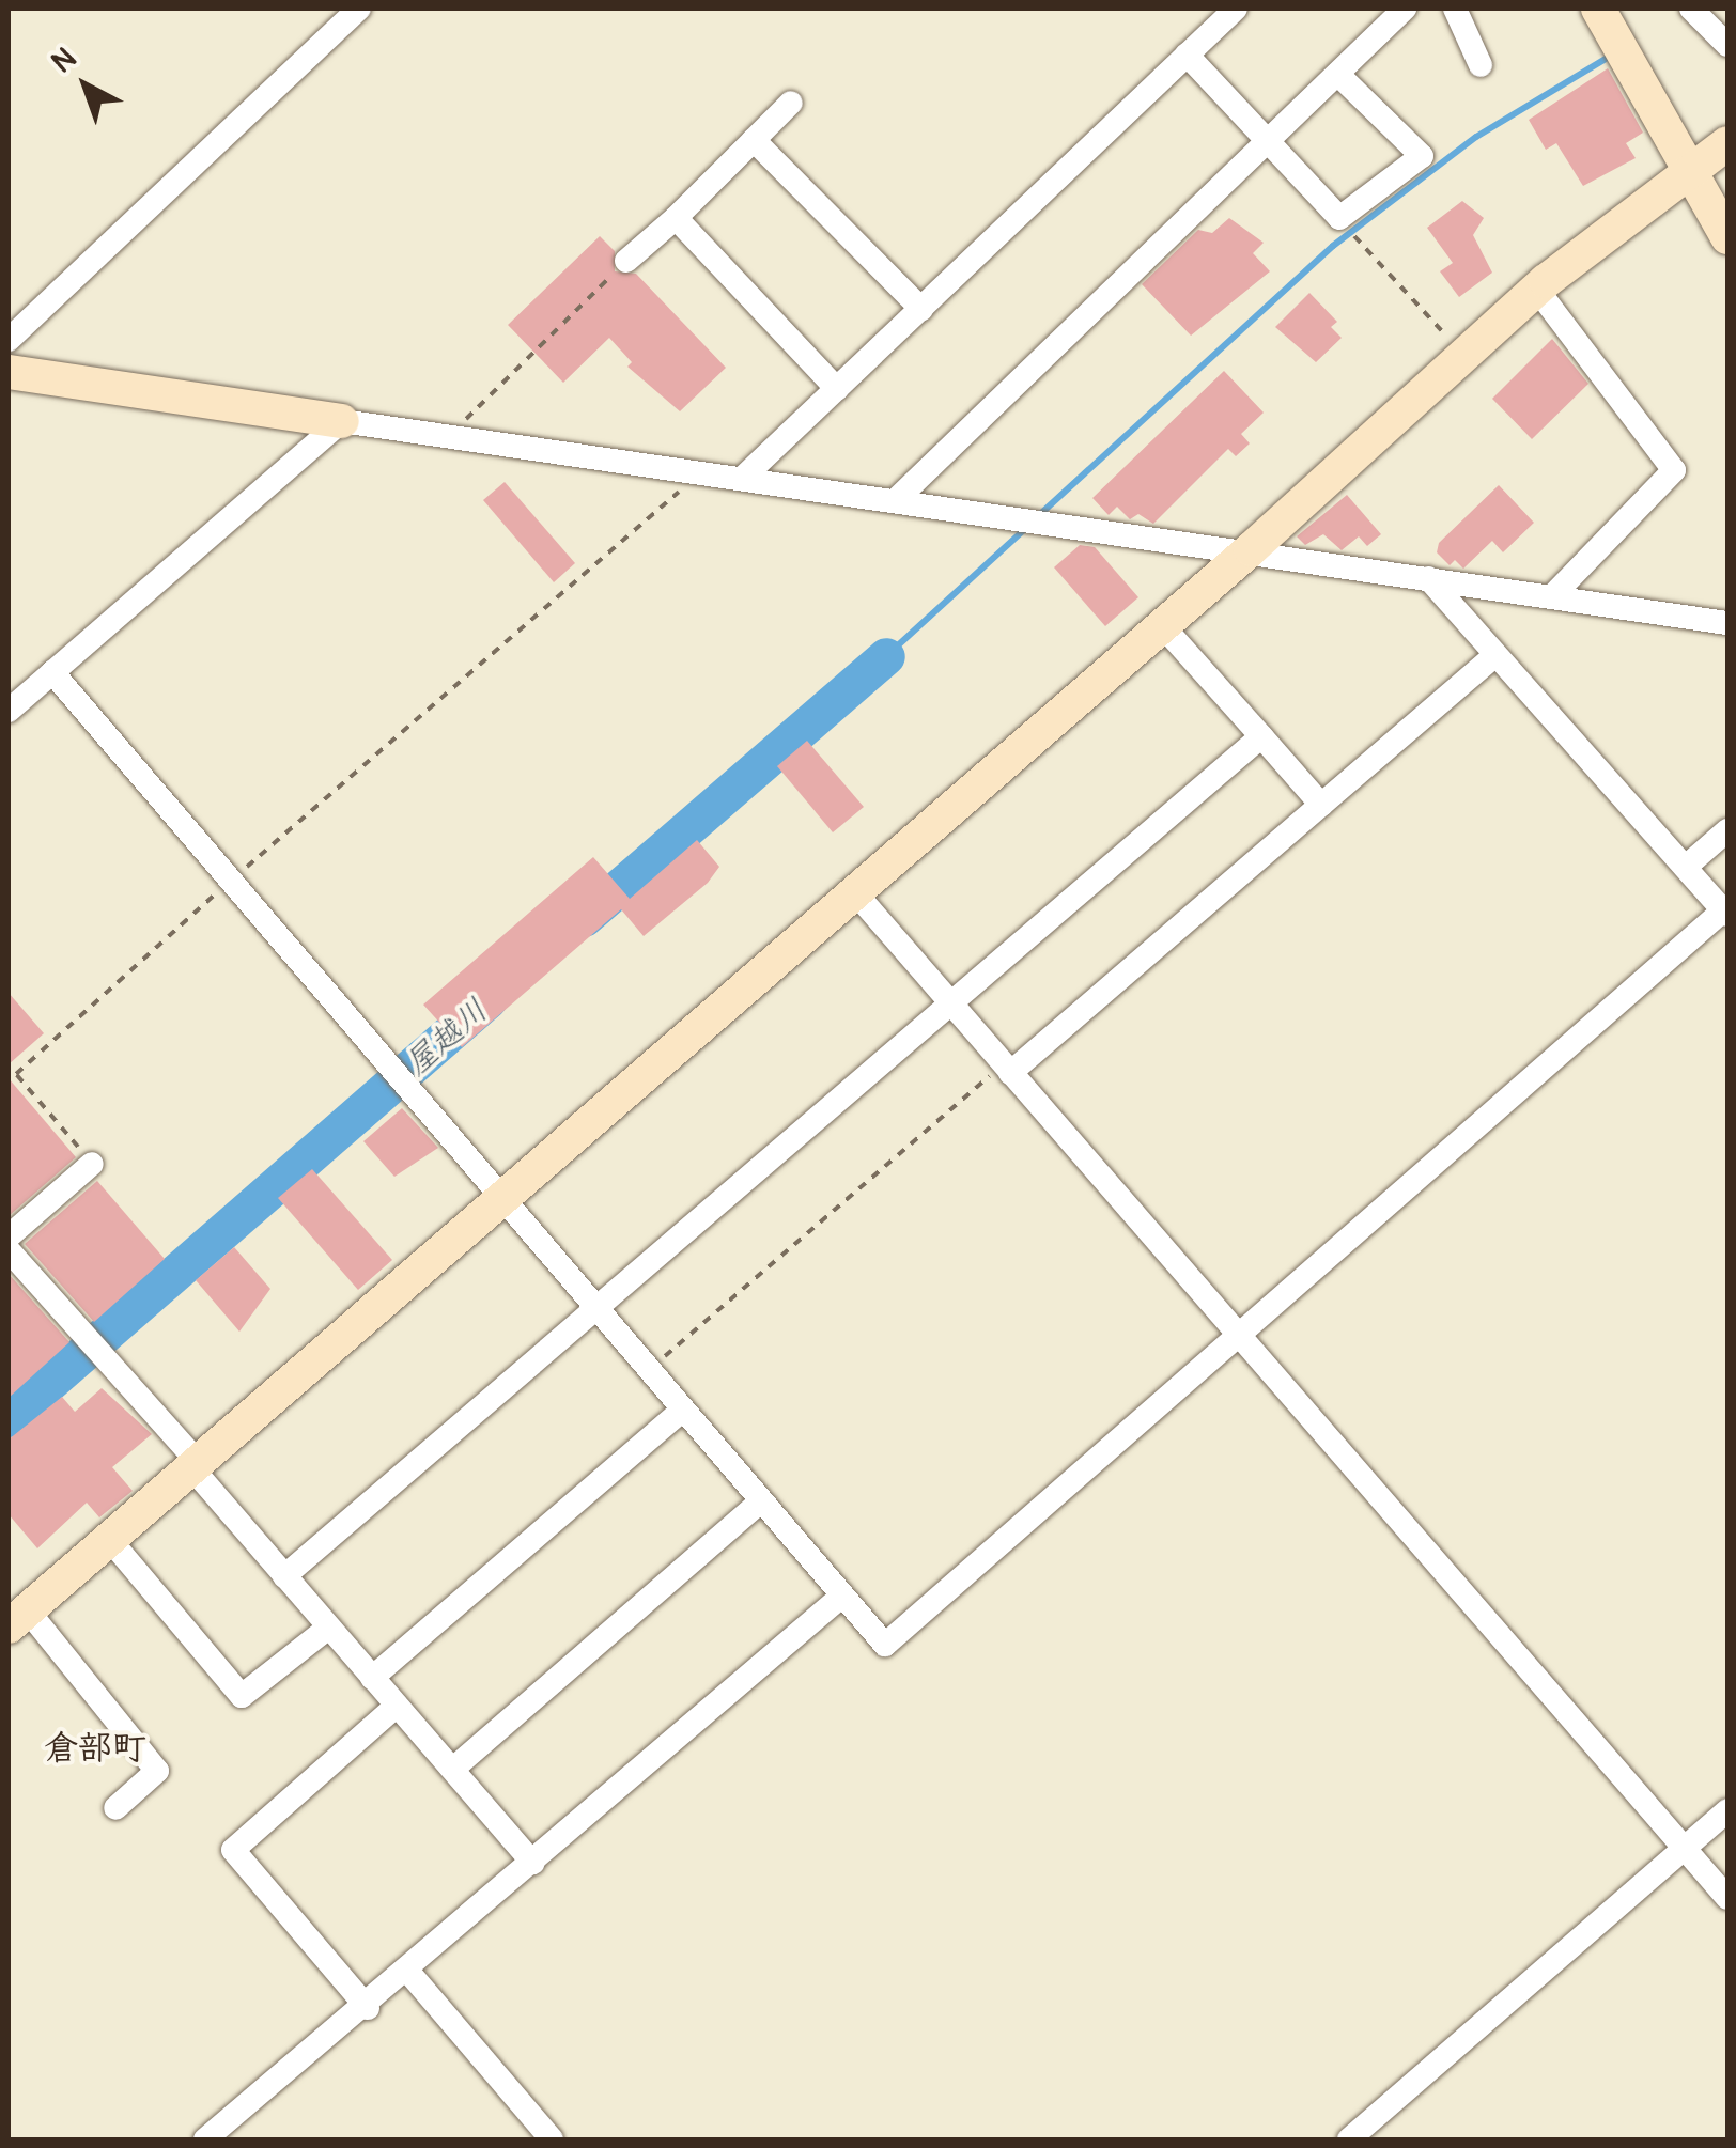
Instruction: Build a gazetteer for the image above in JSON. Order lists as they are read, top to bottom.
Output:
{
  "districts": ["倉部町"],
  "water": ["屋越川"],
  "north": "top left"
}
